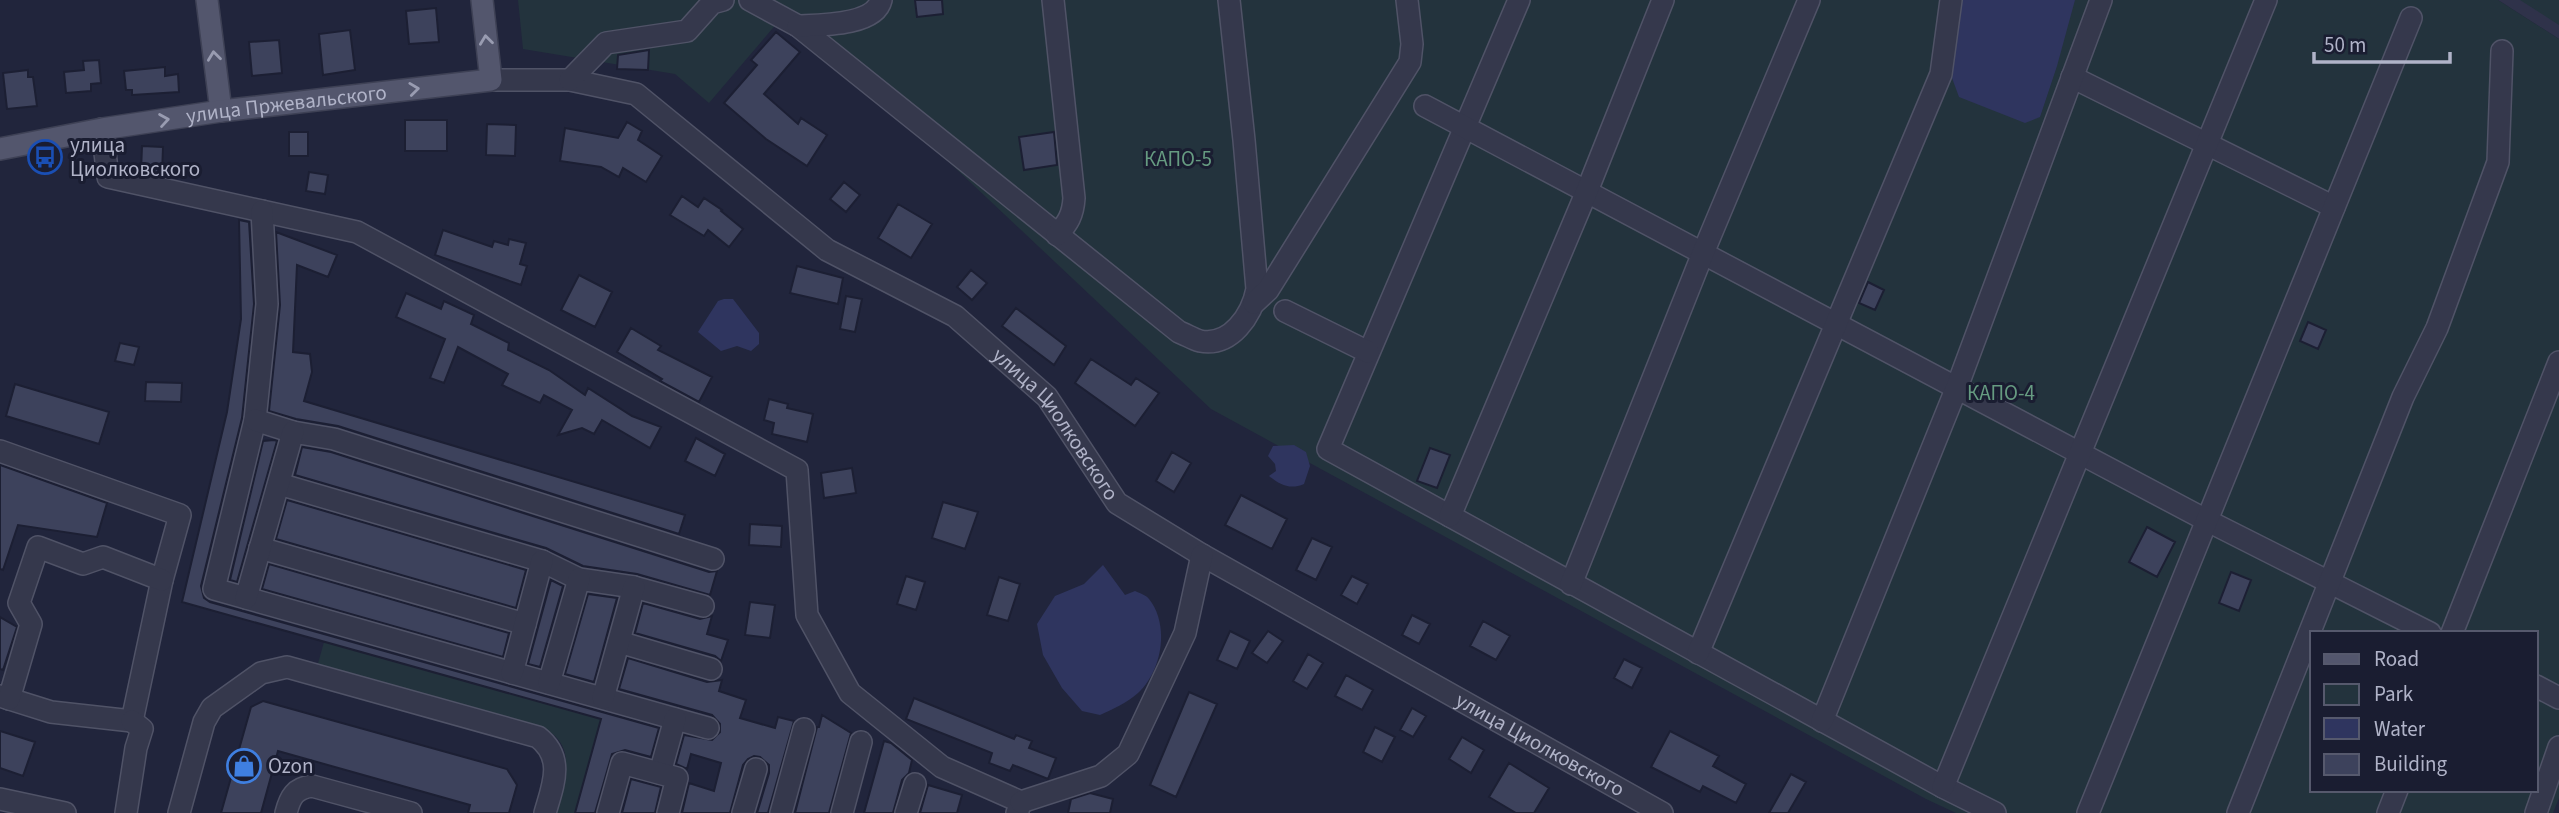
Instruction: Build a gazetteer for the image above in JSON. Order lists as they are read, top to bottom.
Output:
{
  "streets": {
    "main road": ["улица Пржевальского"],
    "street": ["улица Циолковского"]
  },
  "crossings": [
    ["улица Пржевальского", "улица Циолковского"]
  ],
  "one_way": ["улица Пржевальского"],
  "parks": ["КАПО-5", "КАПО-4"],
  "places": {
    "bus stop": ["улица Циолковского"],
    "shop": ["Ozon"]
  },
  "legend": [
    "Road",
    "Park",
    "Water",
    "Building"
  ],
  "scale_bar": "50 m"
}
